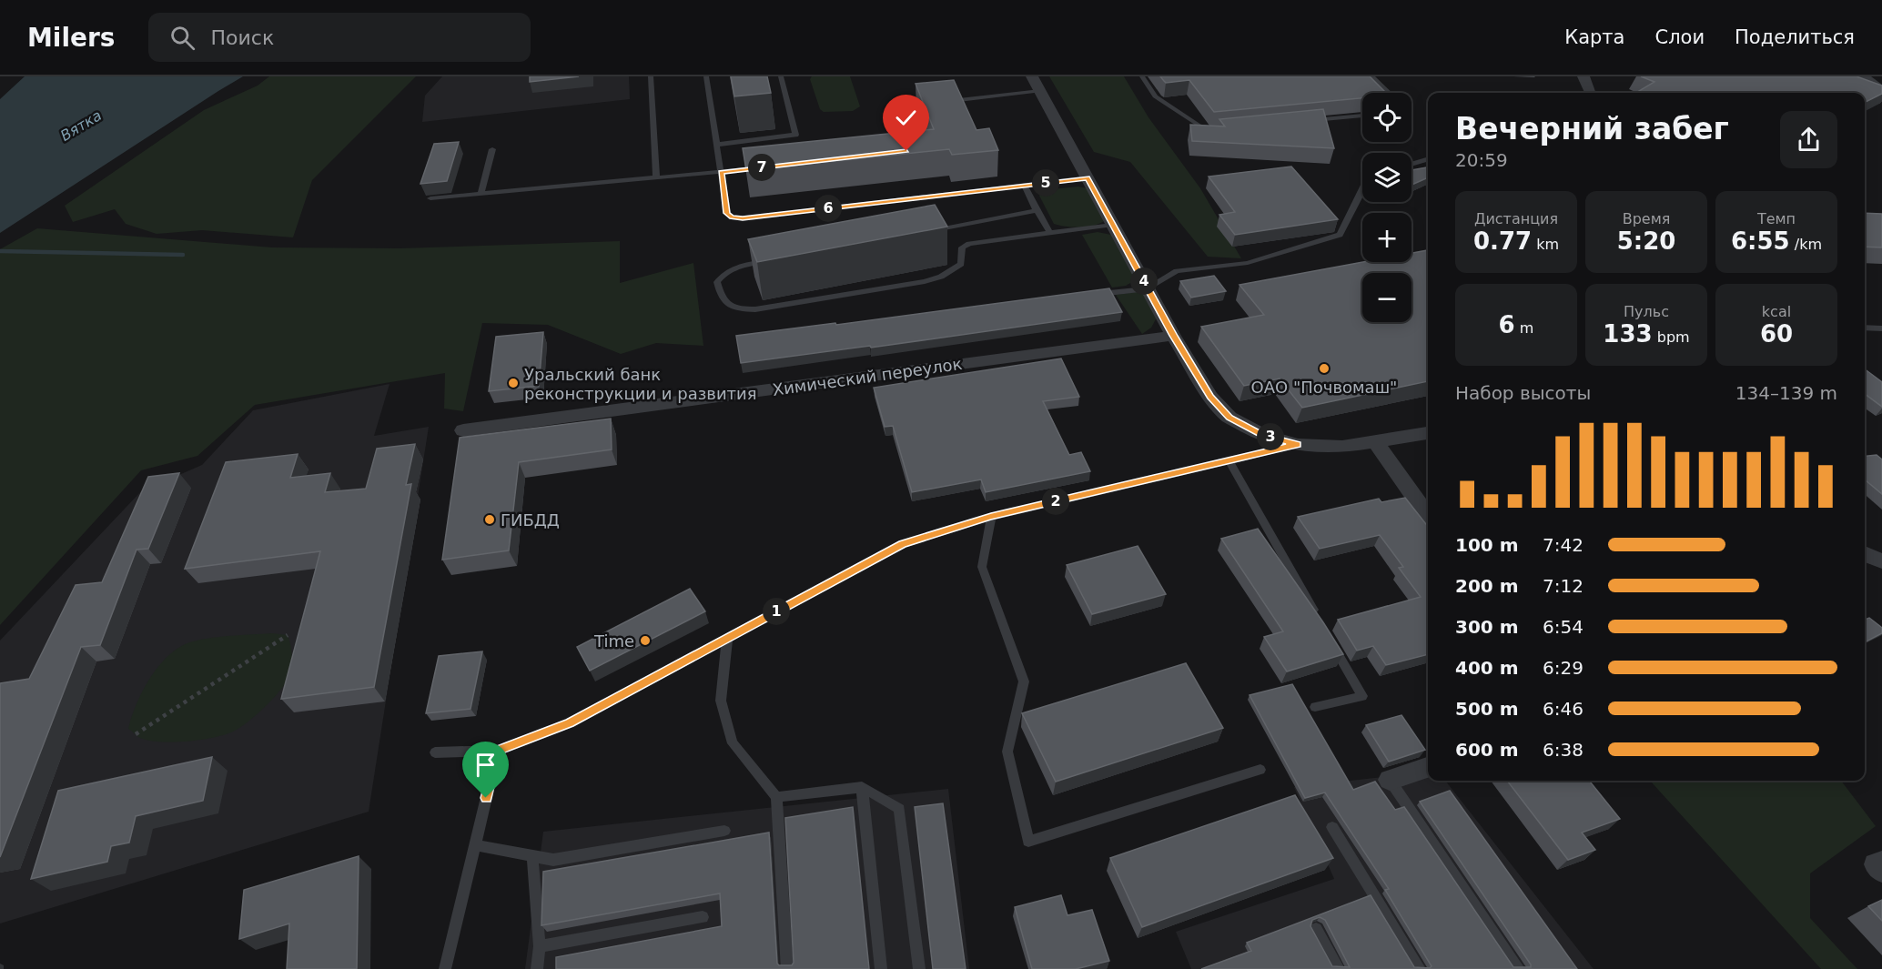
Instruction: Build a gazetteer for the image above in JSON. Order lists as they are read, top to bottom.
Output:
{
  "streets": {
    "street": ["Химический переулок"]
  },
  "water": ["Вятка"],
  "places": [
    "ОАО \"Почвомаш\"",
    "Уральский банк реконструкции и развития",
    "ГИБДД",
    "Time"
  ],
  "page": {
    "header": "Milers",
    "search": "Поиск",
    "nav": ["Карта", "Слои", "Поделиться"],
    "map_buttons": ["+", "−"],
    "heading": ["Вечерний забег", "20:59"],
    "pins": [
      "7",
      "5",
      "6",
      "4",
      "3",
      "2",
      "1"
    ],
    "stats": [
      ["Дистанция", "0.77 km"],
      ["Время", "5:20"],
      ["Темп", "6:55 /km"],
      ["6 m"],
      ["Пульс", "133 bpm"],
      ["kcal", "60"]
    ],
    "chart": ["Набор высоты", "134–139 m"],
    "list": [
      {
        "name": "100 m",
        "note": "7:42"
      },
      {
        "name": "200 m",
        "note": "7:12"
      },
      {
        "name": "300 m",
        "note": "6:54"
      },
      {
        "name": "400 m",
        "note": "6:29"
      },
      {
        "name": "500 m",
        "note": "6:46"
      },
      {
        "name": "600 m",
        "note": "6:38"
      }
    ]
  }
}
